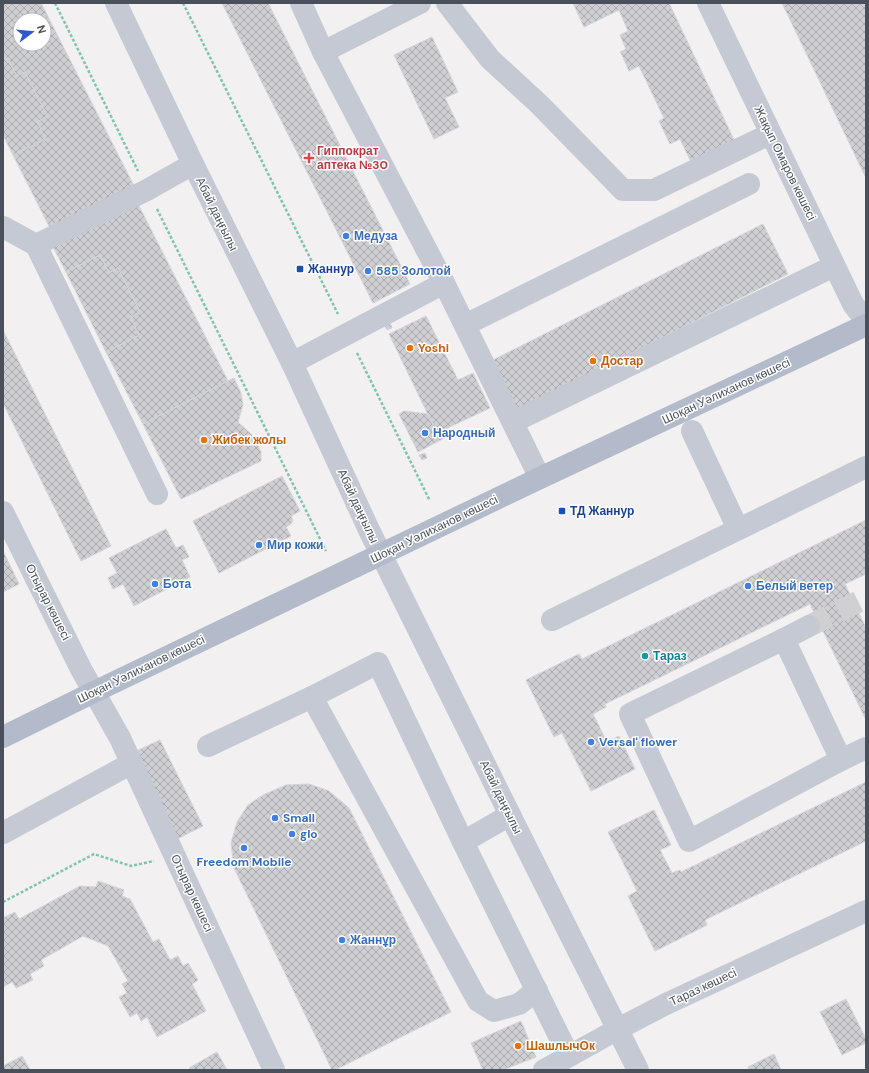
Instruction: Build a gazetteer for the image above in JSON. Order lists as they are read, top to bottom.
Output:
{
  "streets": {
    "main road": ["Шоқан Уәлиханов көшесі"],
    "street": [
      "Жақып Омаров көшесі",
      "Абай даңғылы",
      "Отырар көшесі",
      "Тараз көшесі"
    ]
  },
  "crossings": [
    ["Абай даңғылы", "Шоқан Уәлиханов көшесі"],
    ["Абай даңғылы", "Тараз көшесі"],
    ["Шоқан Уәлиханов көшесі", "Отырар көшесі"]
  ],
  "places": {
    "health": ["Гиппократ аптека №30"],
    "other": [
      "Медуза",
      "585 Золотой",
      "Yoshi",
      "Достар",
      "Народный",
      "Жибек жолы",
      "Мир кожи",
      "Бота",
      "Белый ветер",
      "Тараз",
      "Versal' flower",
      "Small",
      "glo",
      "Freedom Mobile",
      "Жаннұр",
      "ШашлычОк"
    ],
    "transit": ["Жаннур", "ТД Жаннур"]
  },
  "north": "right"
}
